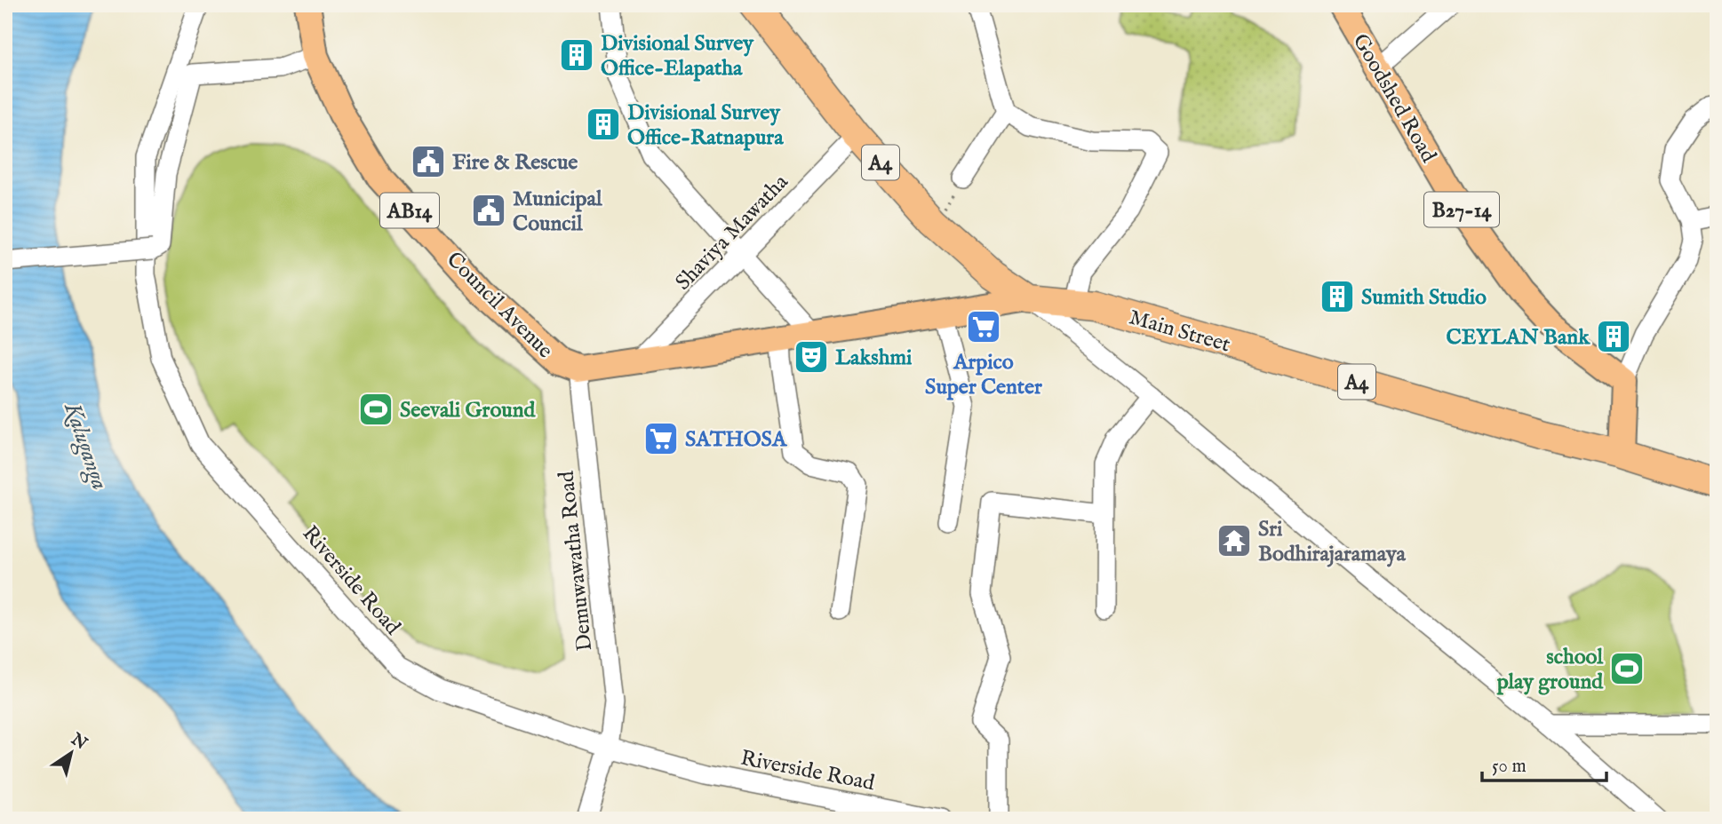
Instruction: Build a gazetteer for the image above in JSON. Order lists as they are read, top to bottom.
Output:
{
  "streets": {
    "highway": ["A4", "Main Street"],
    "main road": [
      "Goodshed Road",
      "B27-14",
      "AB14",
      "Council Avenue"
    ],
    "street": ["Shaviya Mawatha", "Demuwawatha Road", "Riverside Road"]
  },
  "crossings": [
    ["Shaviya Mawatha", "Main Street"],
    ["Council Avenue", "Demuwawatha Road"],
    ["Demuwawatha Road", "Riverside Road"]
  ],
  "water": ["Kaluganga"],
  "places": {
    "building": [
      "Divisional Survey Office-Elapatha",
      "Divisional Survey Office-Ratnapura",
      "Sumith Studio",
      "CEYLAN Bank"
    ],
    "public building": ["Fire & Rescue", "Municipal Council"],
    "supermarket": ["Arpico Super Center", "SATHOSA"],
    "theatre": ["Lakshmi"],
    "sports": ["Seevali Ground", "school play ground"],
    "temple": ["Sri Bodhirajaramaya"]
  },
  "scale_bar": "50 m",
  "north": "top right"
}
